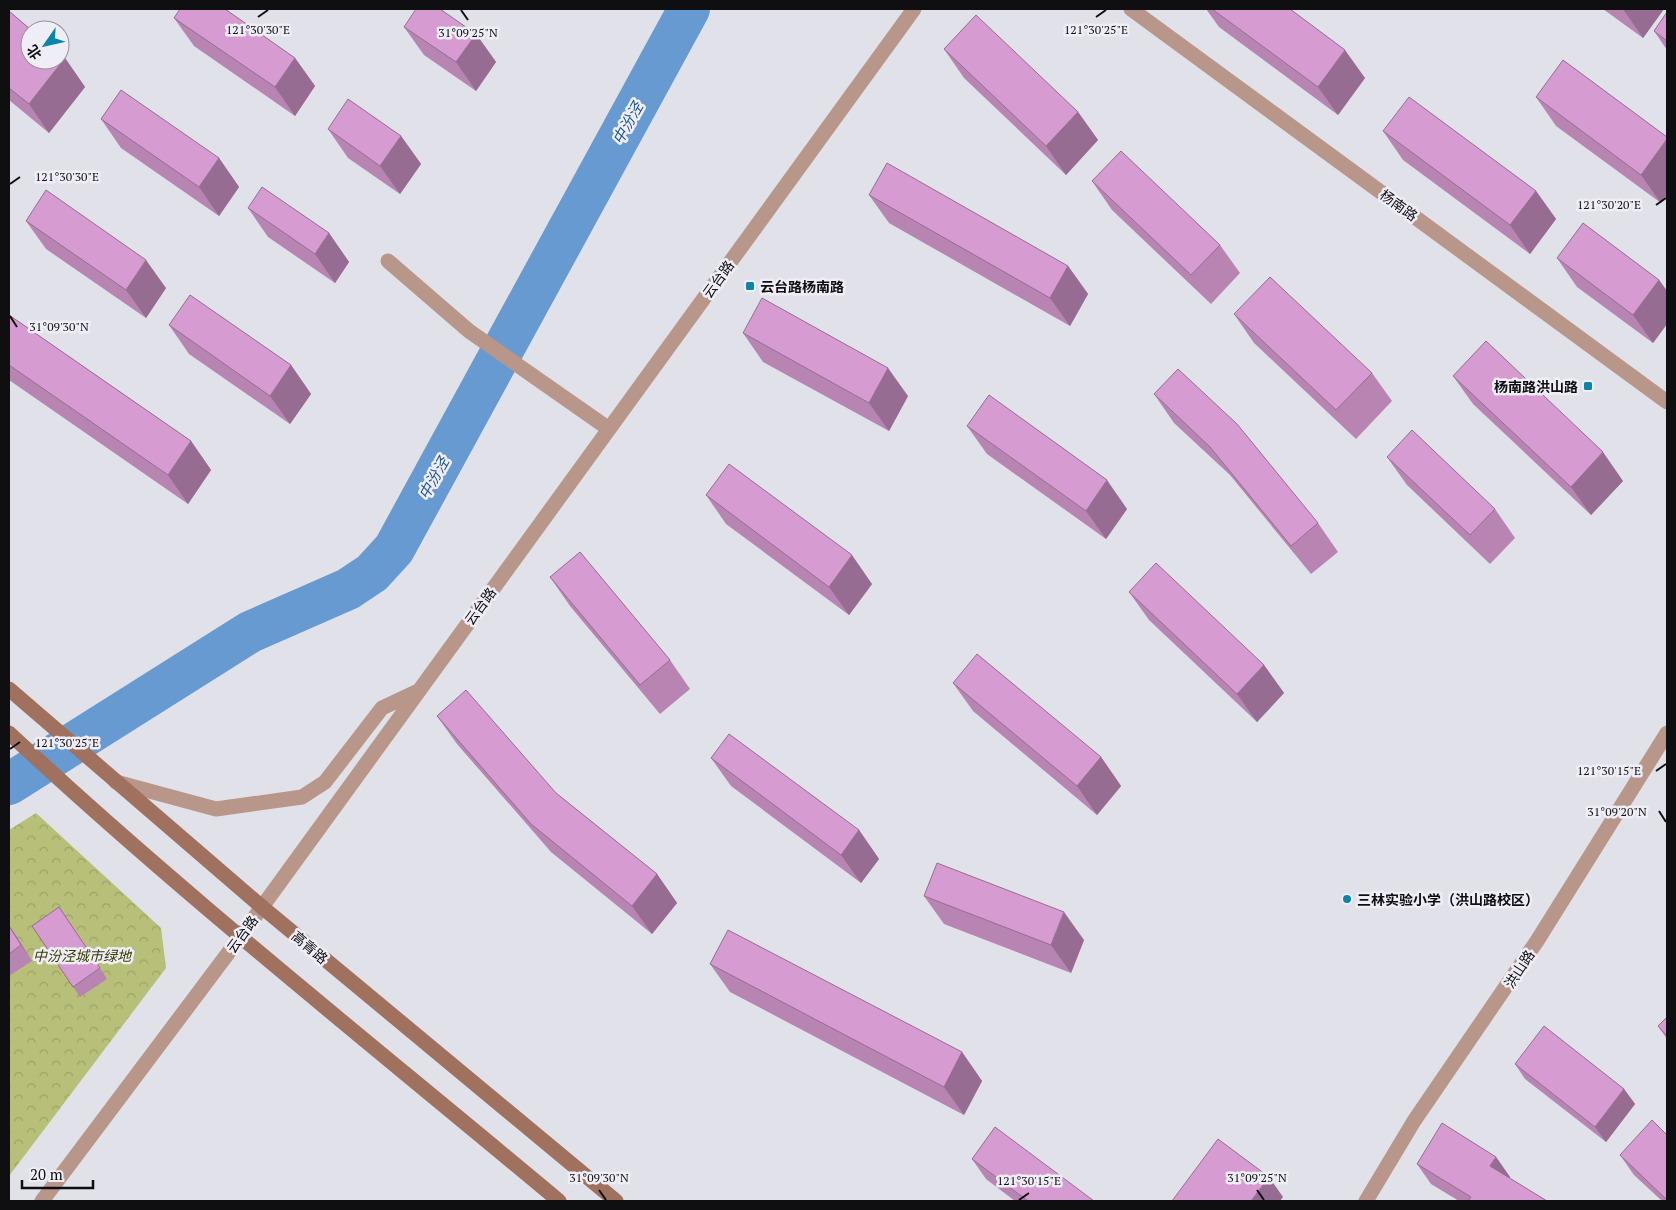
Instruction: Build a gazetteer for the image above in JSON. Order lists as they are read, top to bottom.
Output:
{
  "streets": {
    "main road": ["高青路"],
    "street": ["杨南路", "云台路", "洪山路"]
  },
  "crossings": [
    ["云台路", "高青路"]
  ],
  "water": ["中汾泾"],
  "parks": ["中汾泾城市绿地"],
  "places": {
    "transit": ["云台路杨南路", "杨南路洪山路"],
    "other": ["三林实验小学（洪山路校区）"]
  },
  "scale_bar": "20 m",
  "north": "bottom left",
  "coordinates": [
    "121°30'30\"E",
    "121°30'25\"E",
    "31°09'25\"N",
    "121°30'20\"E",
    "31°09'30\"N",
    "121°30'15\"E",
    "31°09'20\"N"
  ]
}
